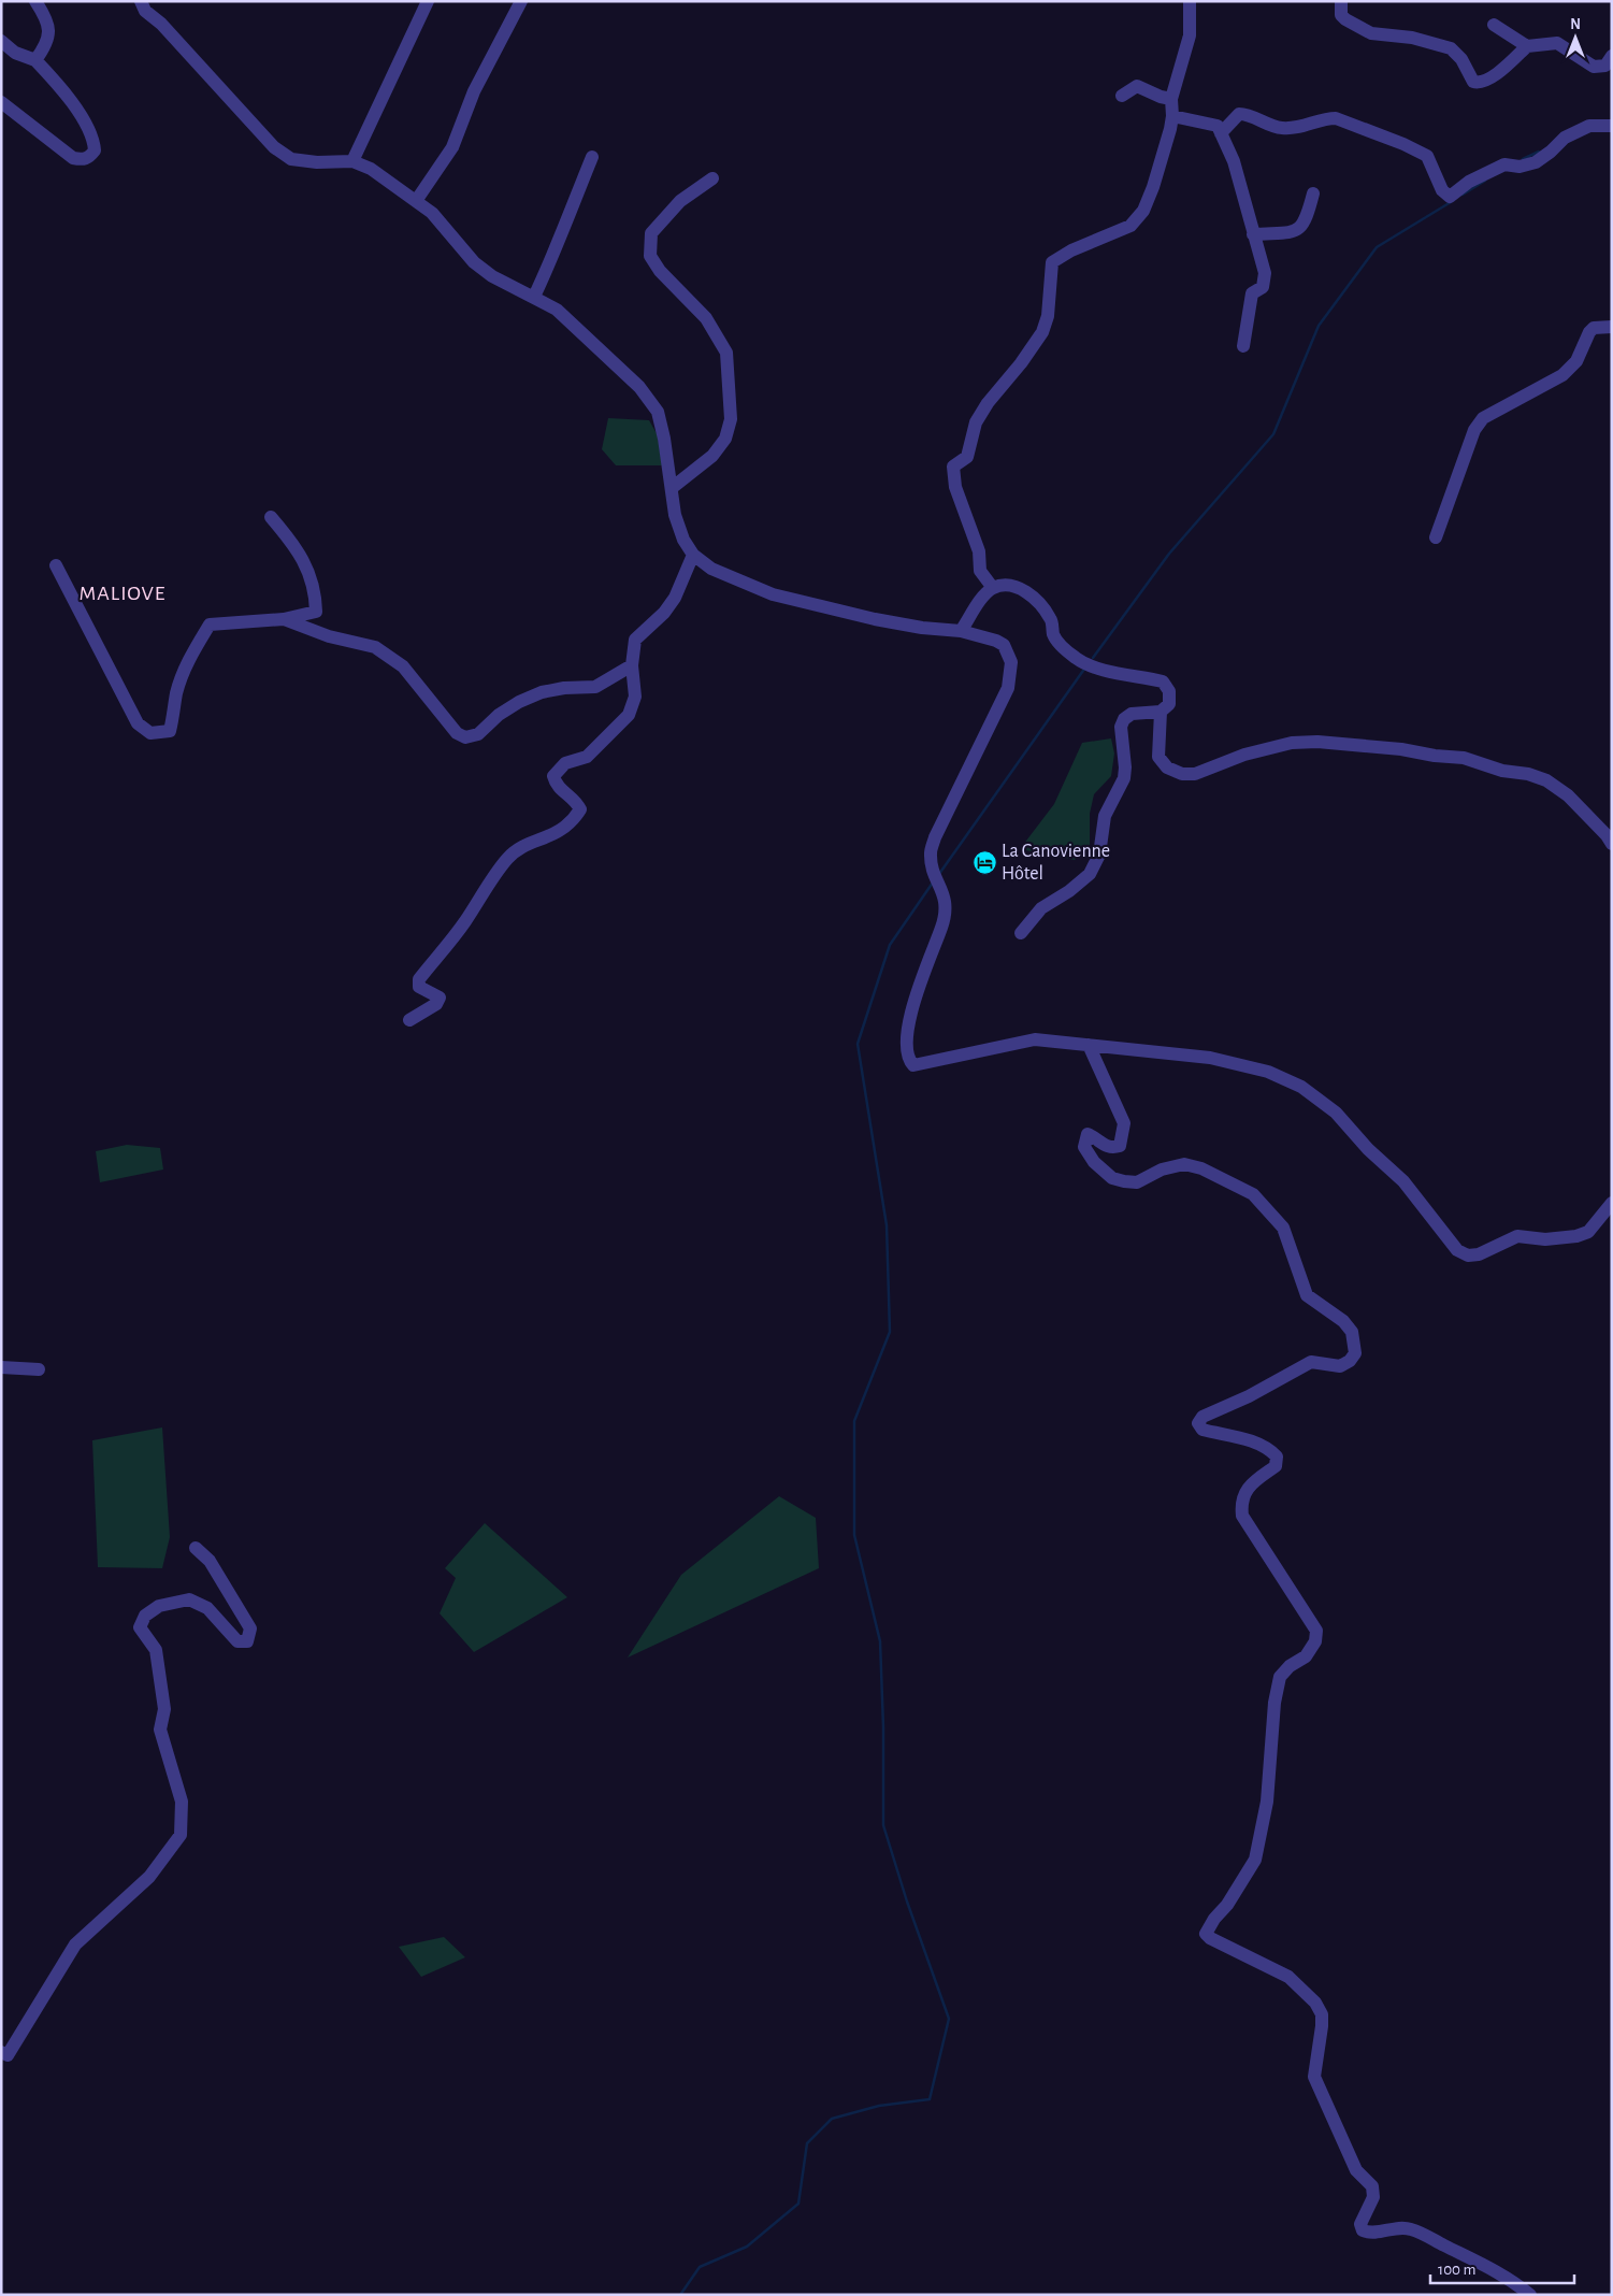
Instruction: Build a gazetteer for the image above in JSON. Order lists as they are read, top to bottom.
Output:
{
  "districts": ["MALIOVE"],
  "places": {
    "hotel": ["La Canovienne Hôtel"]
  },
  "scale_bar": "100 m",
  "north": "top"
}
